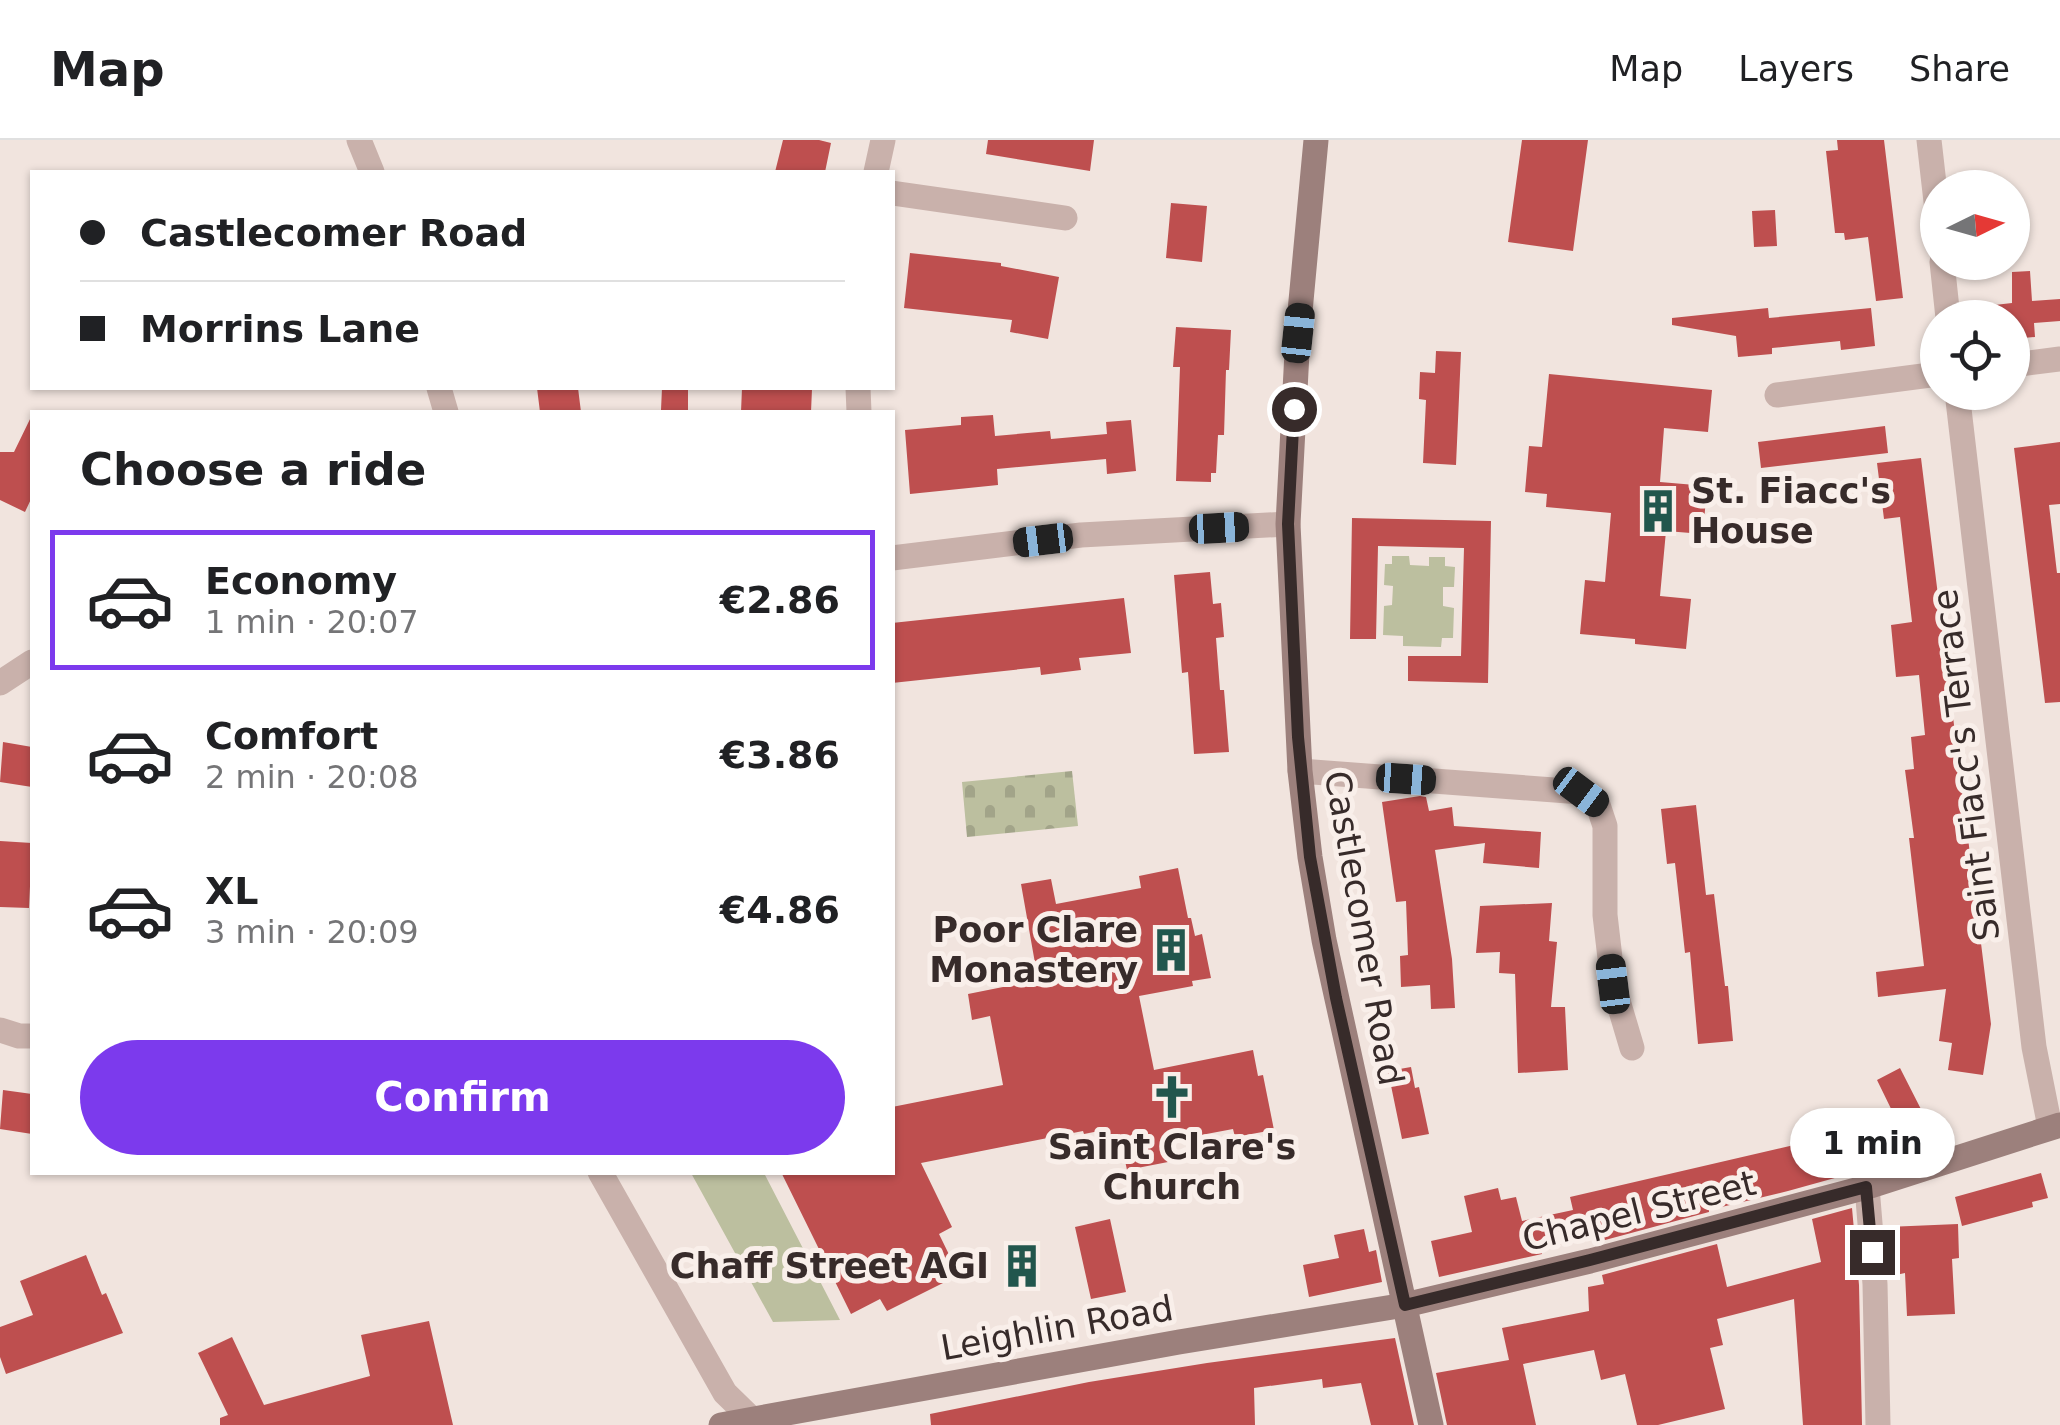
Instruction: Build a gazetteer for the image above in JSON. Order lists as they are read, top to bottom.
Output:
{
  "streets": {
    "main road": ["Castlecomer Road", "Chapel Street", "Leighlin Road"],
    "street": ["Saint Fiacc's Terrace"]
  },
  "crossings": [
    ["Saint Fiacc's Terrace", "Chapel Street"],
    ["Castlecomer Road", "Chapel Street"],
    ["Castlecomer Road", "Leighlin Road"],
    ["Chapel Street", "Leighlin Road"]
  ],
  "places": {
    "building": ["St. Fiacc's House", "Poor Clare Monastery", "Chaff Street AGI"],
    "church": ["Saint Clare's Church"]
  },
  "north": "right",
  "page": {
    "header": "Map",
    "nav": ["Map", "Layers", "Share"],
    "banner": ["Castlecomer Road", "Morrins Lane"],
    "heading": "Choose a ride",
    "list": [
      {
        "name": "Economy",
        "note": "1 min · 20:07",
        "value": "€2.86"
      },
      {
        "name": "Comfort",
        "note": "2 min · 20:08",
        "value": "€3.86"
      },
      {
        "name": "XL",
        "note": "3 min · 20:09",
        "value": "€4.86"
      }
    ],
    "buttons": "Confirm",
    "bubble": "1 min"
  }
}
